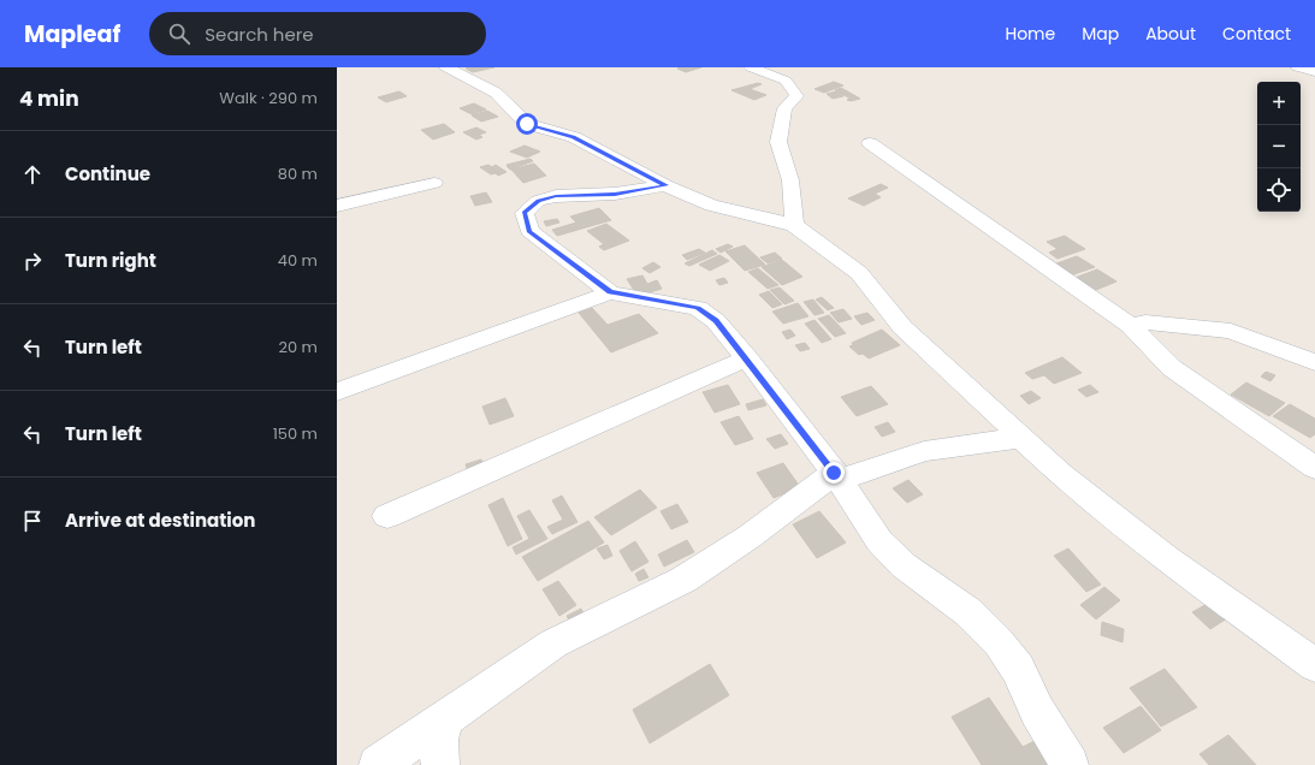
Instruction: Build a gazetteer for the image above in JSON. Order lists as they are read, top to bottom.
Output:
{
  "page": {
    "header": "Mapleaf",
    "search": "Search here",
    "nav": [
      "Home",
      "Map",
      "About",
      "Contact"
    ],
    "heading": ["4 min", "Walk · 290 m"],
    "map_buttons": ["+", "−"],
    "list": [
      ["Continue", "80 m"],
      ["Turn right", "40 m"],
      ["Turn left", "20 m"],
      ["Turn left", "150 m"],
      "Arrive at destination"
    ]
  }
}
